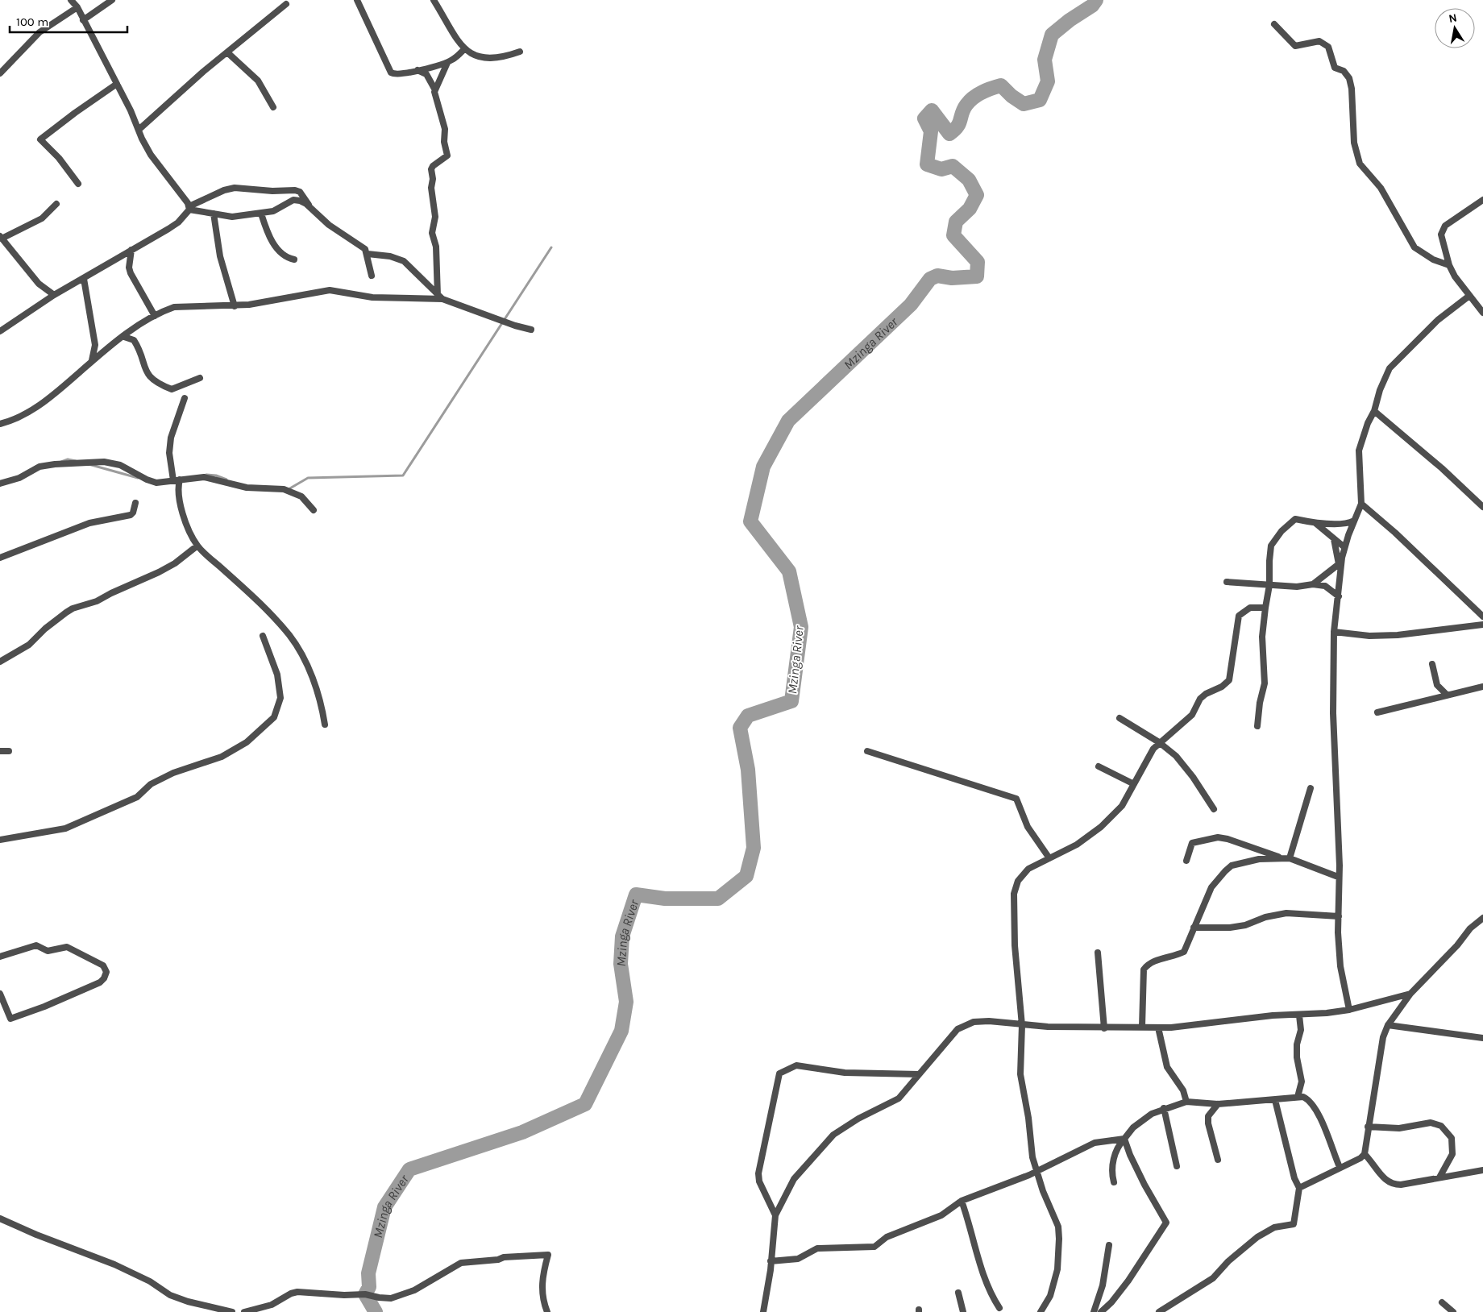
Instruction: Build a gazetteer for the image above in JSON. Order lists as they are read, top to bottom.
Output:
{
  "water": ["Mzinga River"],
  "scale_bar": "100 m",
  "north": "top"
}
